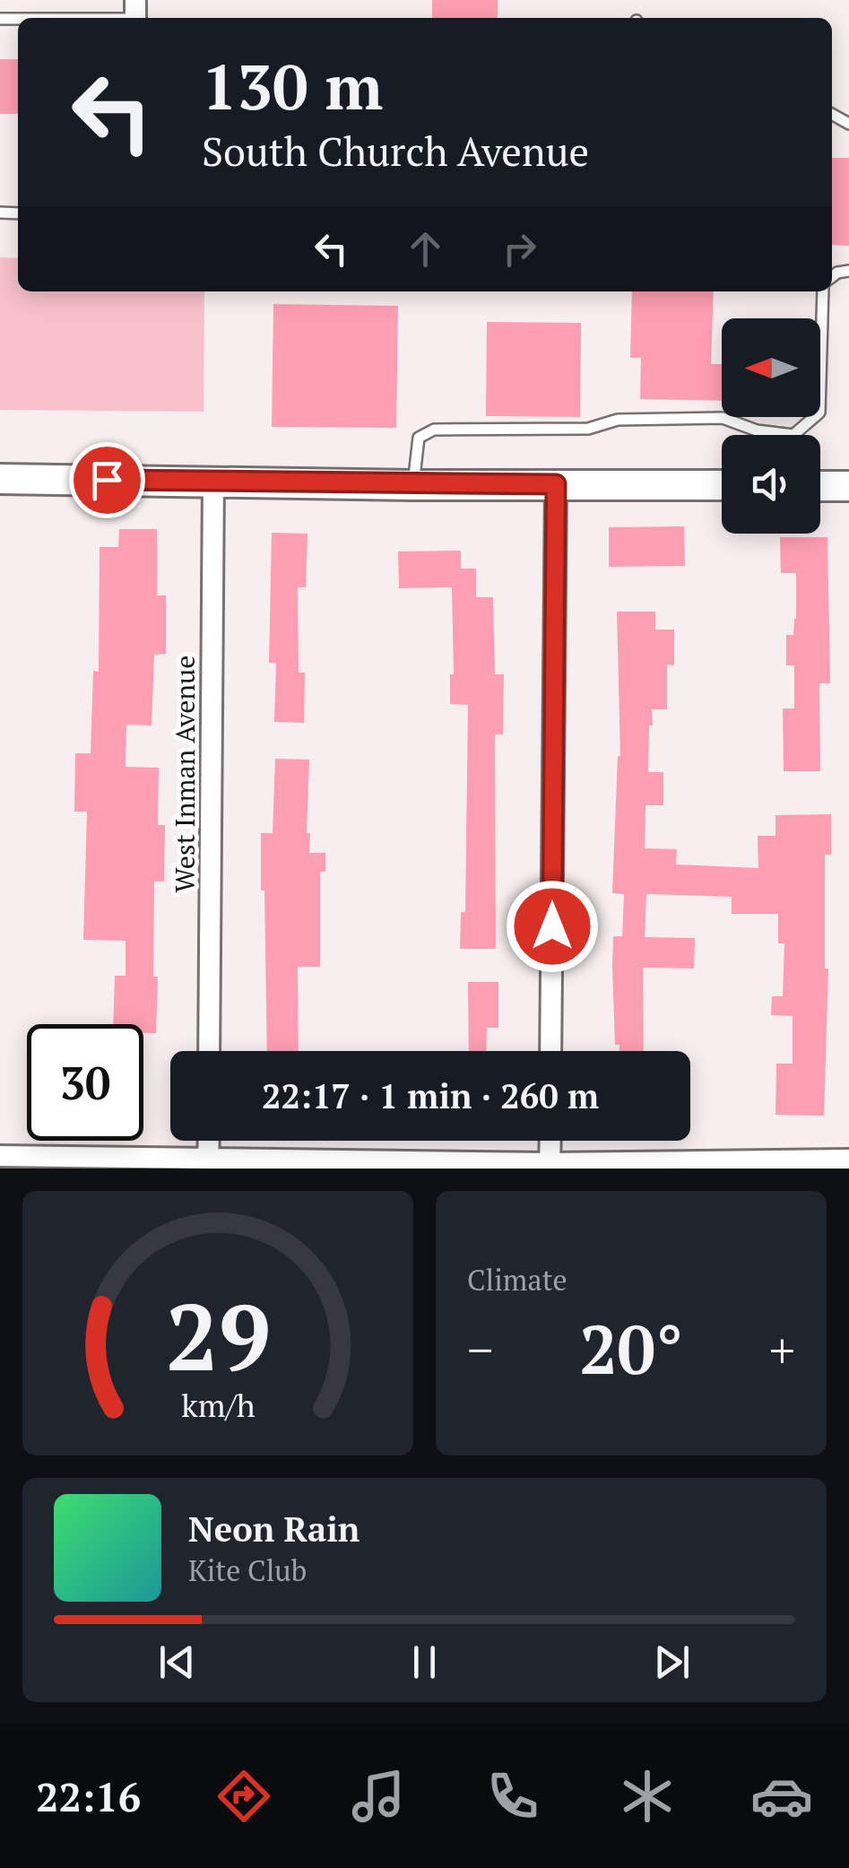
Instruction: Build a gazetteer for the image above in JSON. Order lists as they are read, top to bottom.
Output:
{
  "streets": {
    "street": ["West Inman Avenue"]
  },
  "north": "left",
  "page": {
    "turn": ["130 m", "South Church Avenue"],
    "limit": "30",
    "trip": "22:17 · 1 min · 260 m",
    "tile": "Climate",
    "heat": ["−", "20°", "+"],
    "song": ["Neon Rain", "Kite Club"],
    "tabs": "22:16",
    "gauge": ["29", "km/h"]
  }
}
